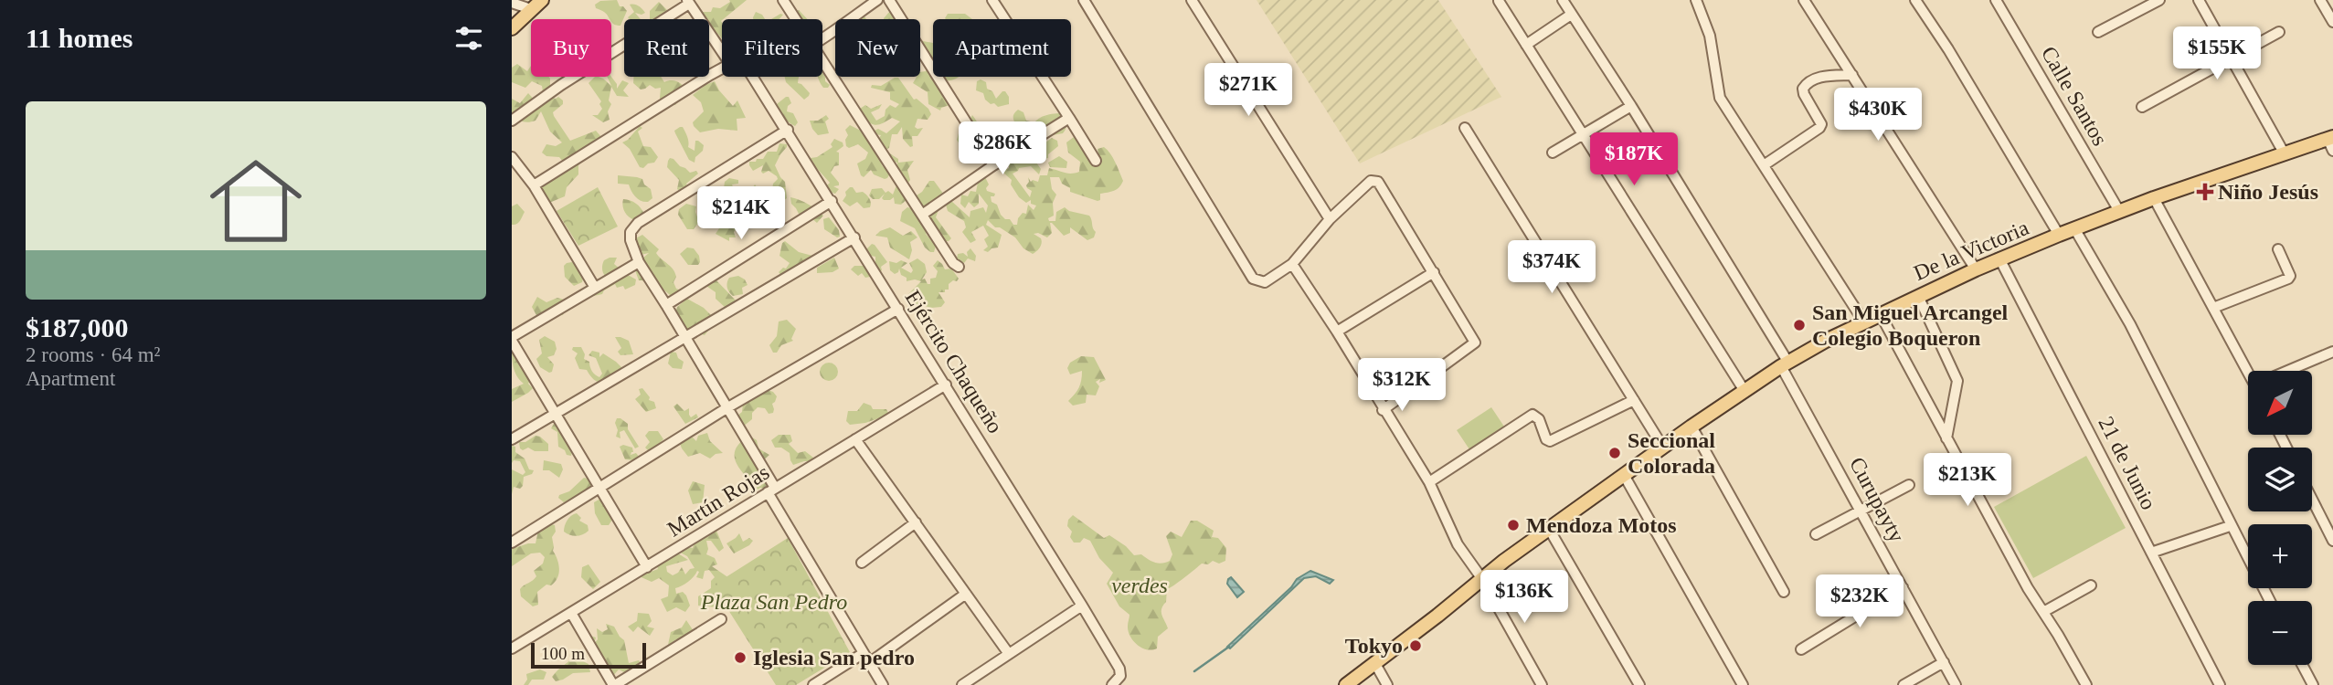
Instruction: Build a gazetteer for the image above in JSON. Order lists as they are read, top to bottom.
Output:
{
  "streets": {
    "main road": ["De la Victoria"],
    "street": [
      "Calle Santos",
      "Ejército Chaqueño",
      "21 de Junio",
      "Curupayty",
      "Martín Rojas"
    ]
  },
  "crossings": [
    ["Calle Santos", "De la Victoria"],
    ["De la Victoria", "21 de Junio"],
    ["De la Victoria", "Curupayty"],
    ["Ejército Chaqueño", "Martín Rojas"]
  ],
  "parks": ["verdes", "Plaza San Pedro"],
  "places": {
    "health": ["Niño Jesús"],
    "other": [
      "San Miguel Arcangel Colegio Boqueron",
      "Seccional Colorada",
      "Mendoza Motos",
      "Tokyo",
      "Iglesia San pedro"
    ]
  },
  "scale_bar": "100 m",
  "north": "bottom left",
  "page": {
    "heading": "11 homes",
    "chip": [
      "Buy",
      "Rent",
      "Filters",
      "New",
      "Apartment"
    ],
    "price": [
      "$155K",
      "$271K",
      "$430K",
      "$286K",
      "$187K",
      "$214K",
      "$374K",
      "$312K",
      "$213K",
      "$136K",
      "$232K"
    ],
    "list": [
      {
        "name": "$187,000",
        "note": "2 rooms · 64 m² · Apartment"
      }
    ],
    "map_buttons": ["+", "−"],
    "scale": "100 m"
  }
}
